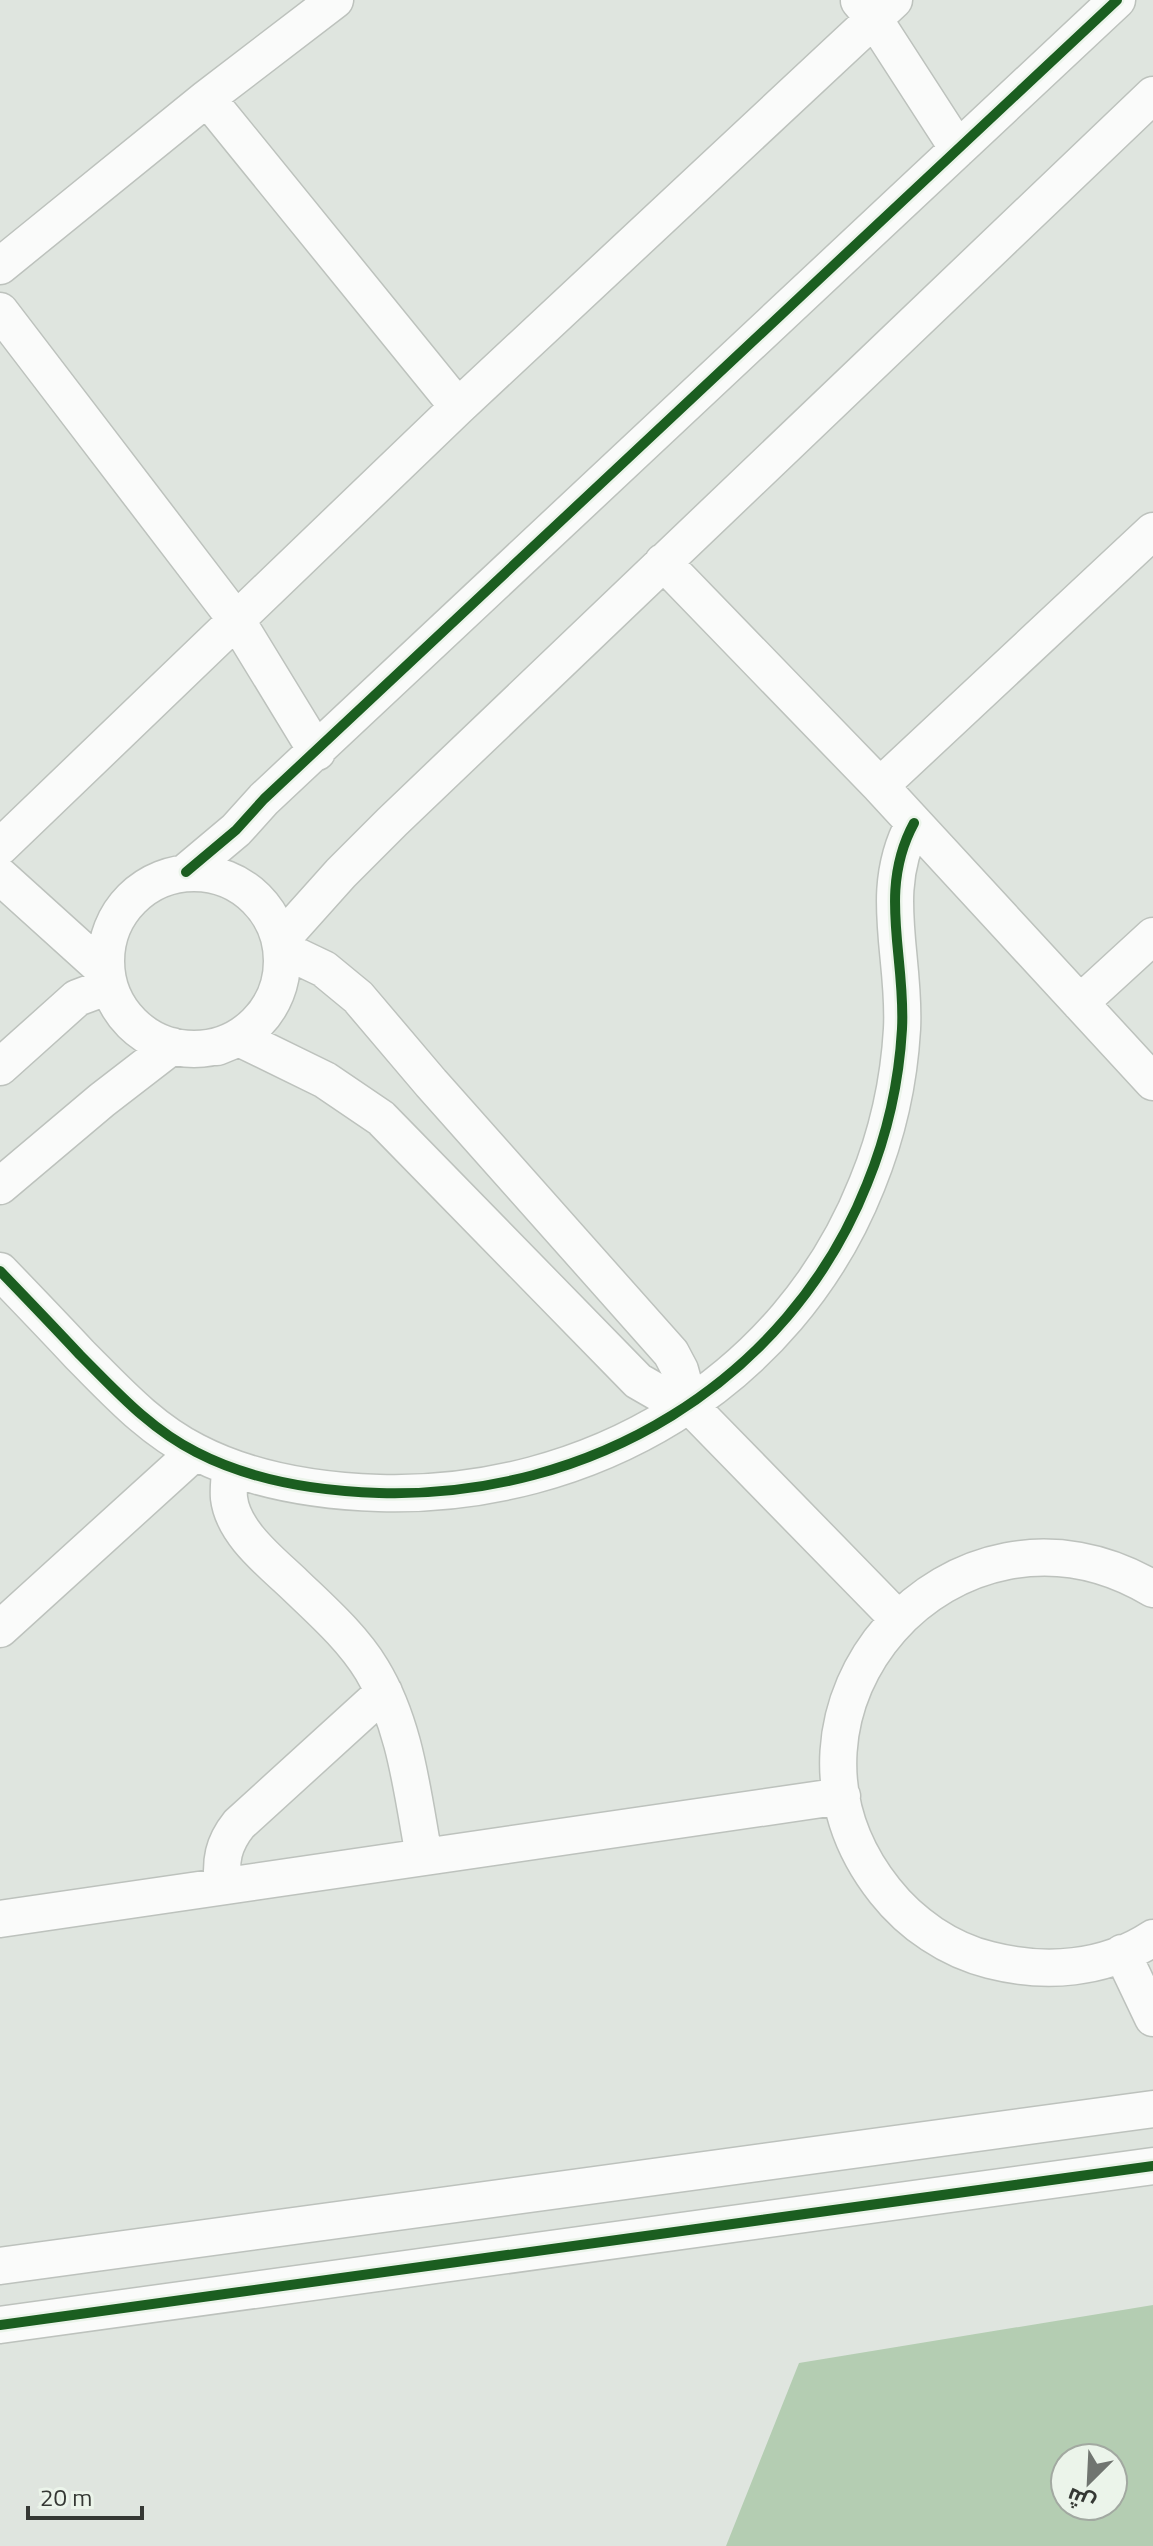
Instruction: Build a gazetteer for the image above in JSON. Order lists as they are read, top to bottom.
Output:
{
  "scale_bar": "20 m",
  "north": "bottom left"
}
